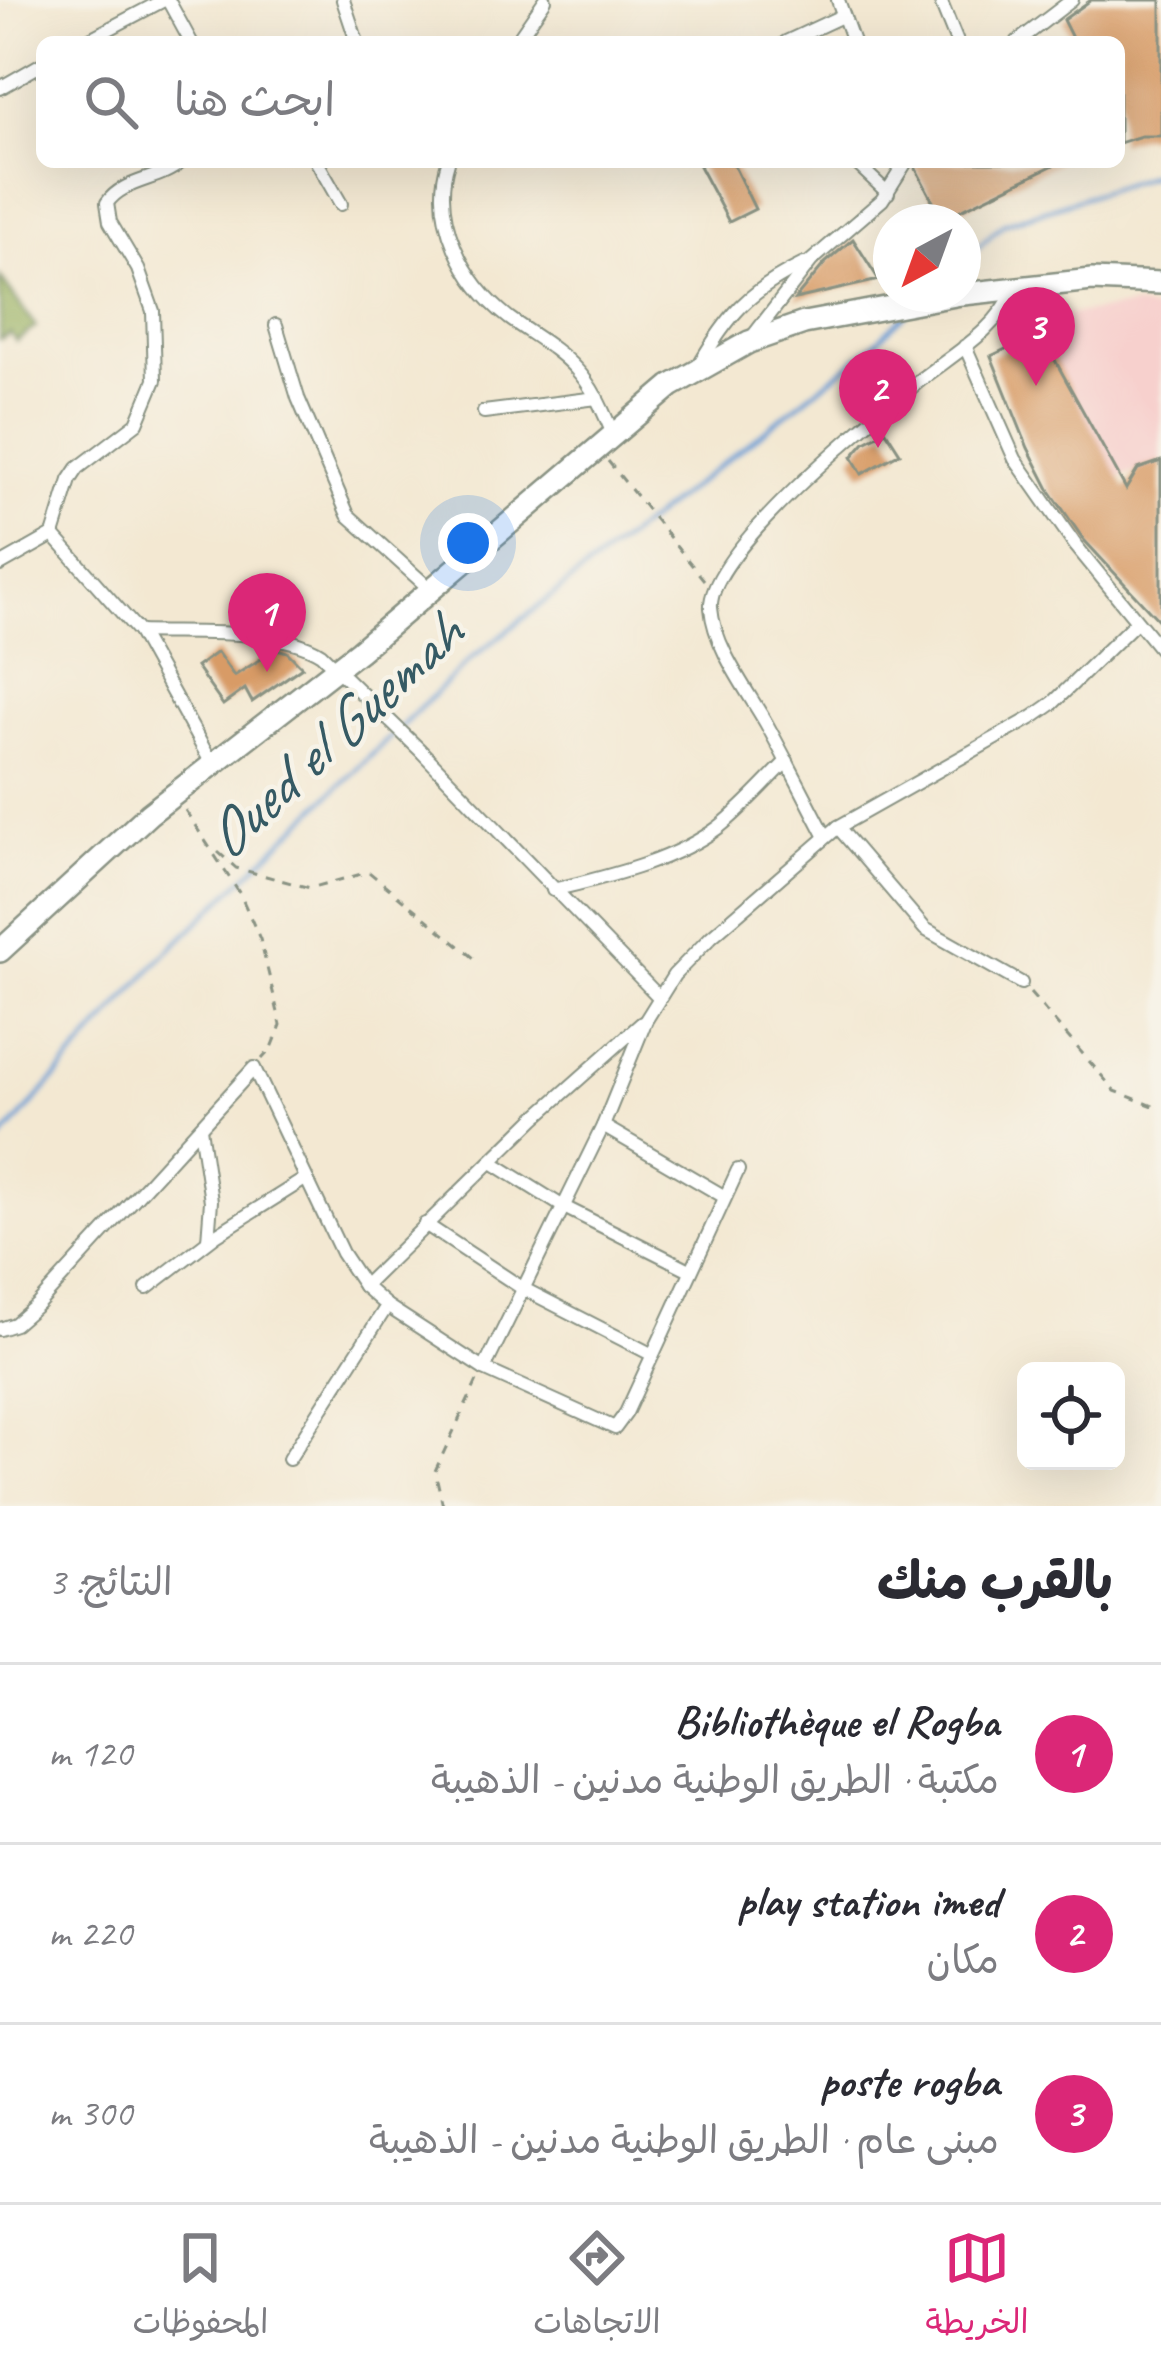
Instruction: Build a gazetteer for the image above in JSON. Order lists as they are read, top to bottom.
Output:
{
  "water": ["Oued el Guemah"],
  "north": "bottom left",
  "page": {
    "search": "ابحث هنا",
    "pins": ["3", "2", "1"],
    "heading": ["بالقرب منك", "النتائج: 3"],
    "list": [
      {
        "mark": "1",
        "name": "Bibliothèque el Rogba",
        "note": "مكتبة · الطريق الوطنية مدنين - الذهيبة",
        "value": "120 m"
      },
      {
        "mark": "2",
        "name": "play station imed",
        "note": "مكان",
        "value": "220 m"
      },
      {
        "mark": "3",
        "name": "poste rogba",
        "note": "مبنى عام · الطريق الوطنية مدنين - الذهيبة",
        "value": "300 m"
      }
    ],
    "nav": ["الخريطة", "الاتجاهات", "المحفوظات"]
  }
}
